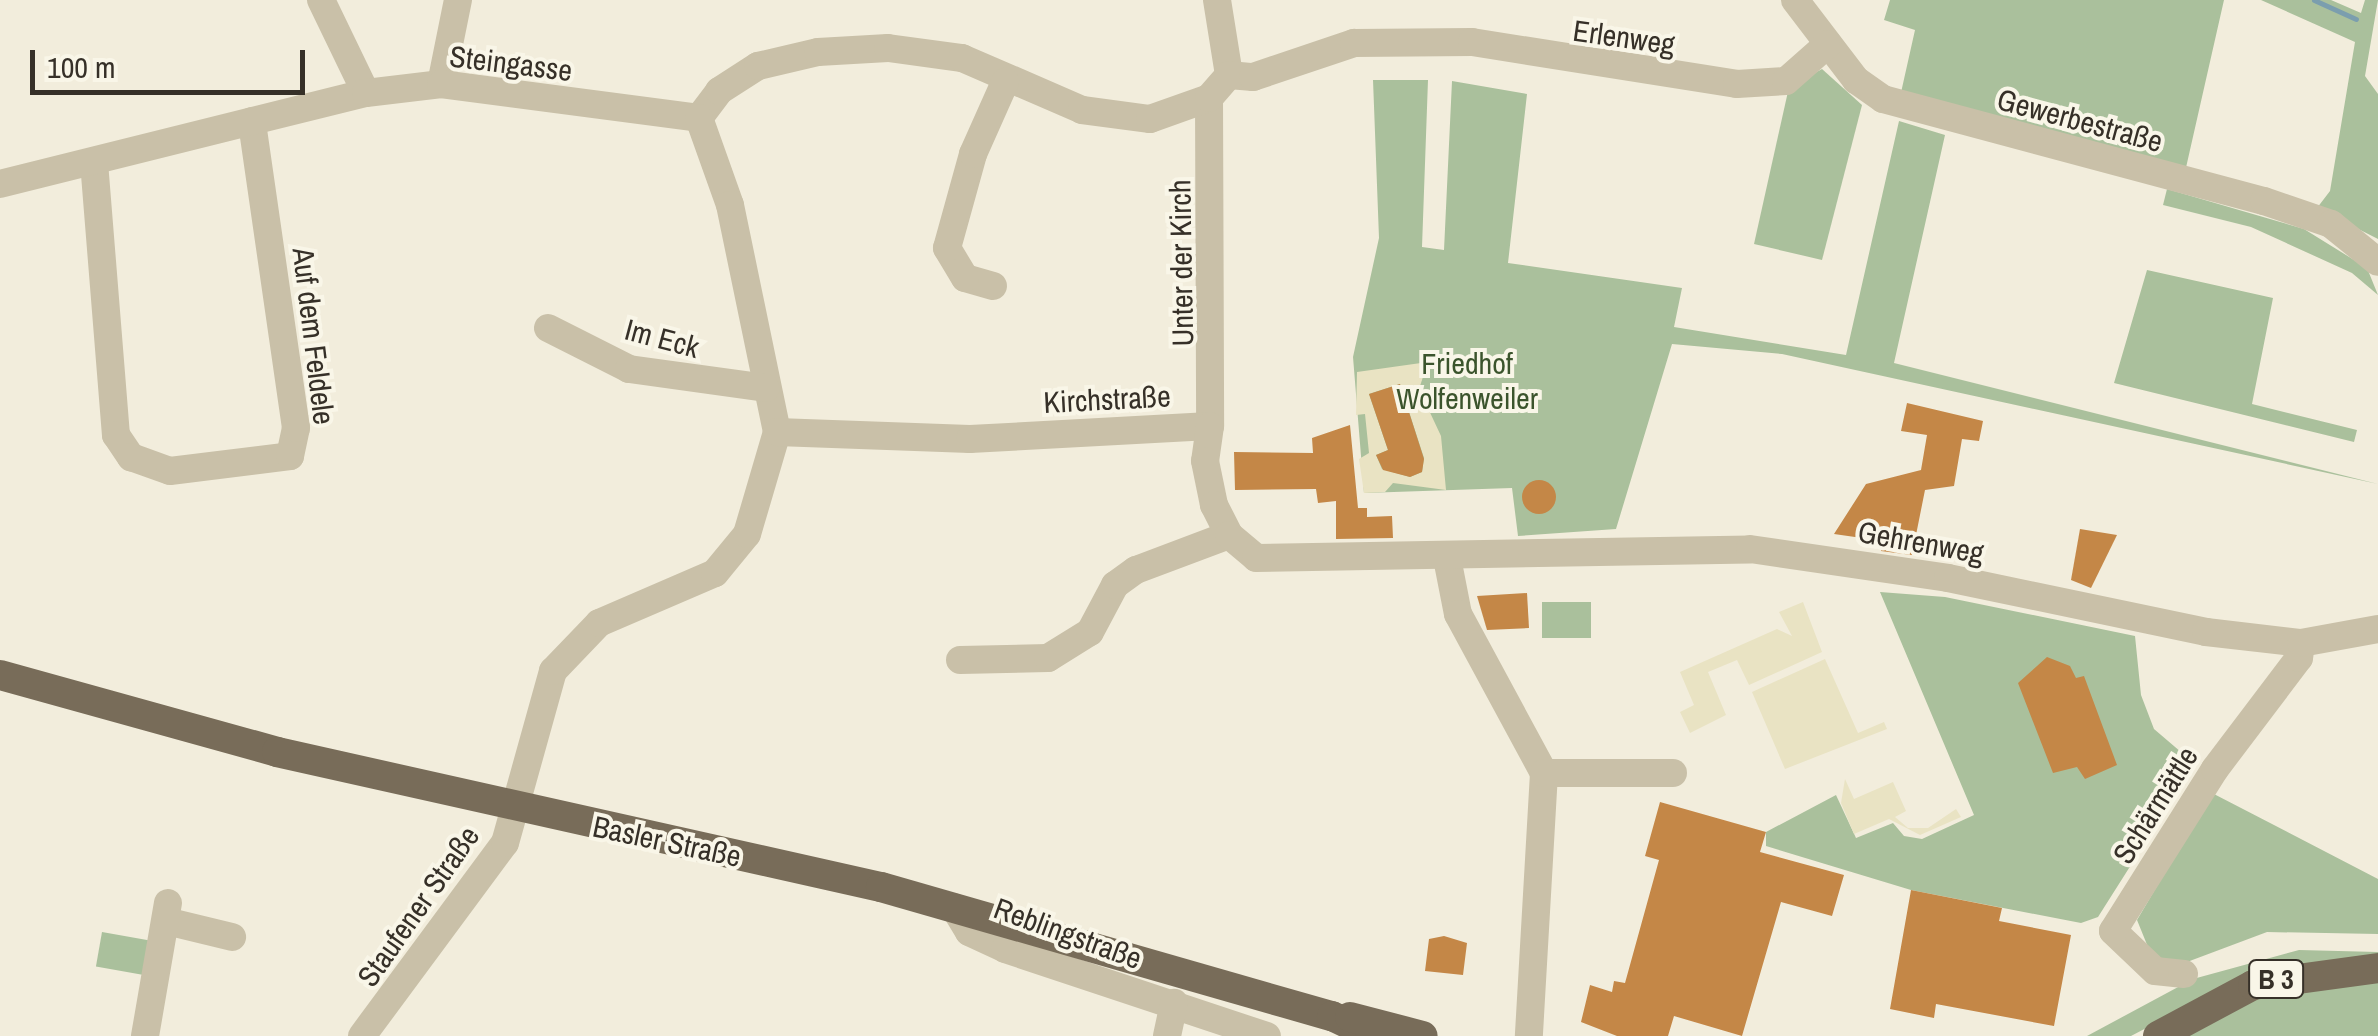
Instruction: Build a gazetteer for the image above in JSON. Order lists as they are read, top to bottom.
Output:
{
  "streets": {
    "main road": ["Basler Straße", "B 3"],
    "street": [
      "Erlenweg",
      "Steingasse",
      "Gewerbestraße",
      "Unter der Kirch",
      "Auf dem Feldele",
      "Im Eck",
      "Kirchstraße",
      "Gehrenweg",
      "Schärmättle",
      "Staufener Straße",
      "Reblingstraße"
    ]
  },
  "crossings": [
    ["Erlenweg", "Gewerbestraße"],
    ["Steingasse", "Auf dem Feldele"],
    ["Unter der Kirch", "Kirchstraße"],
    ["Gehrenweg", "Schärmättle"],
    ["Basler Straße", "Staufener Straße"],
    ["Basler Straße", "Reblingstraße"]
  ],
  "parks": ["Friedhof Wolfenweiler"],
  "scale_bar": "100 m"
}
